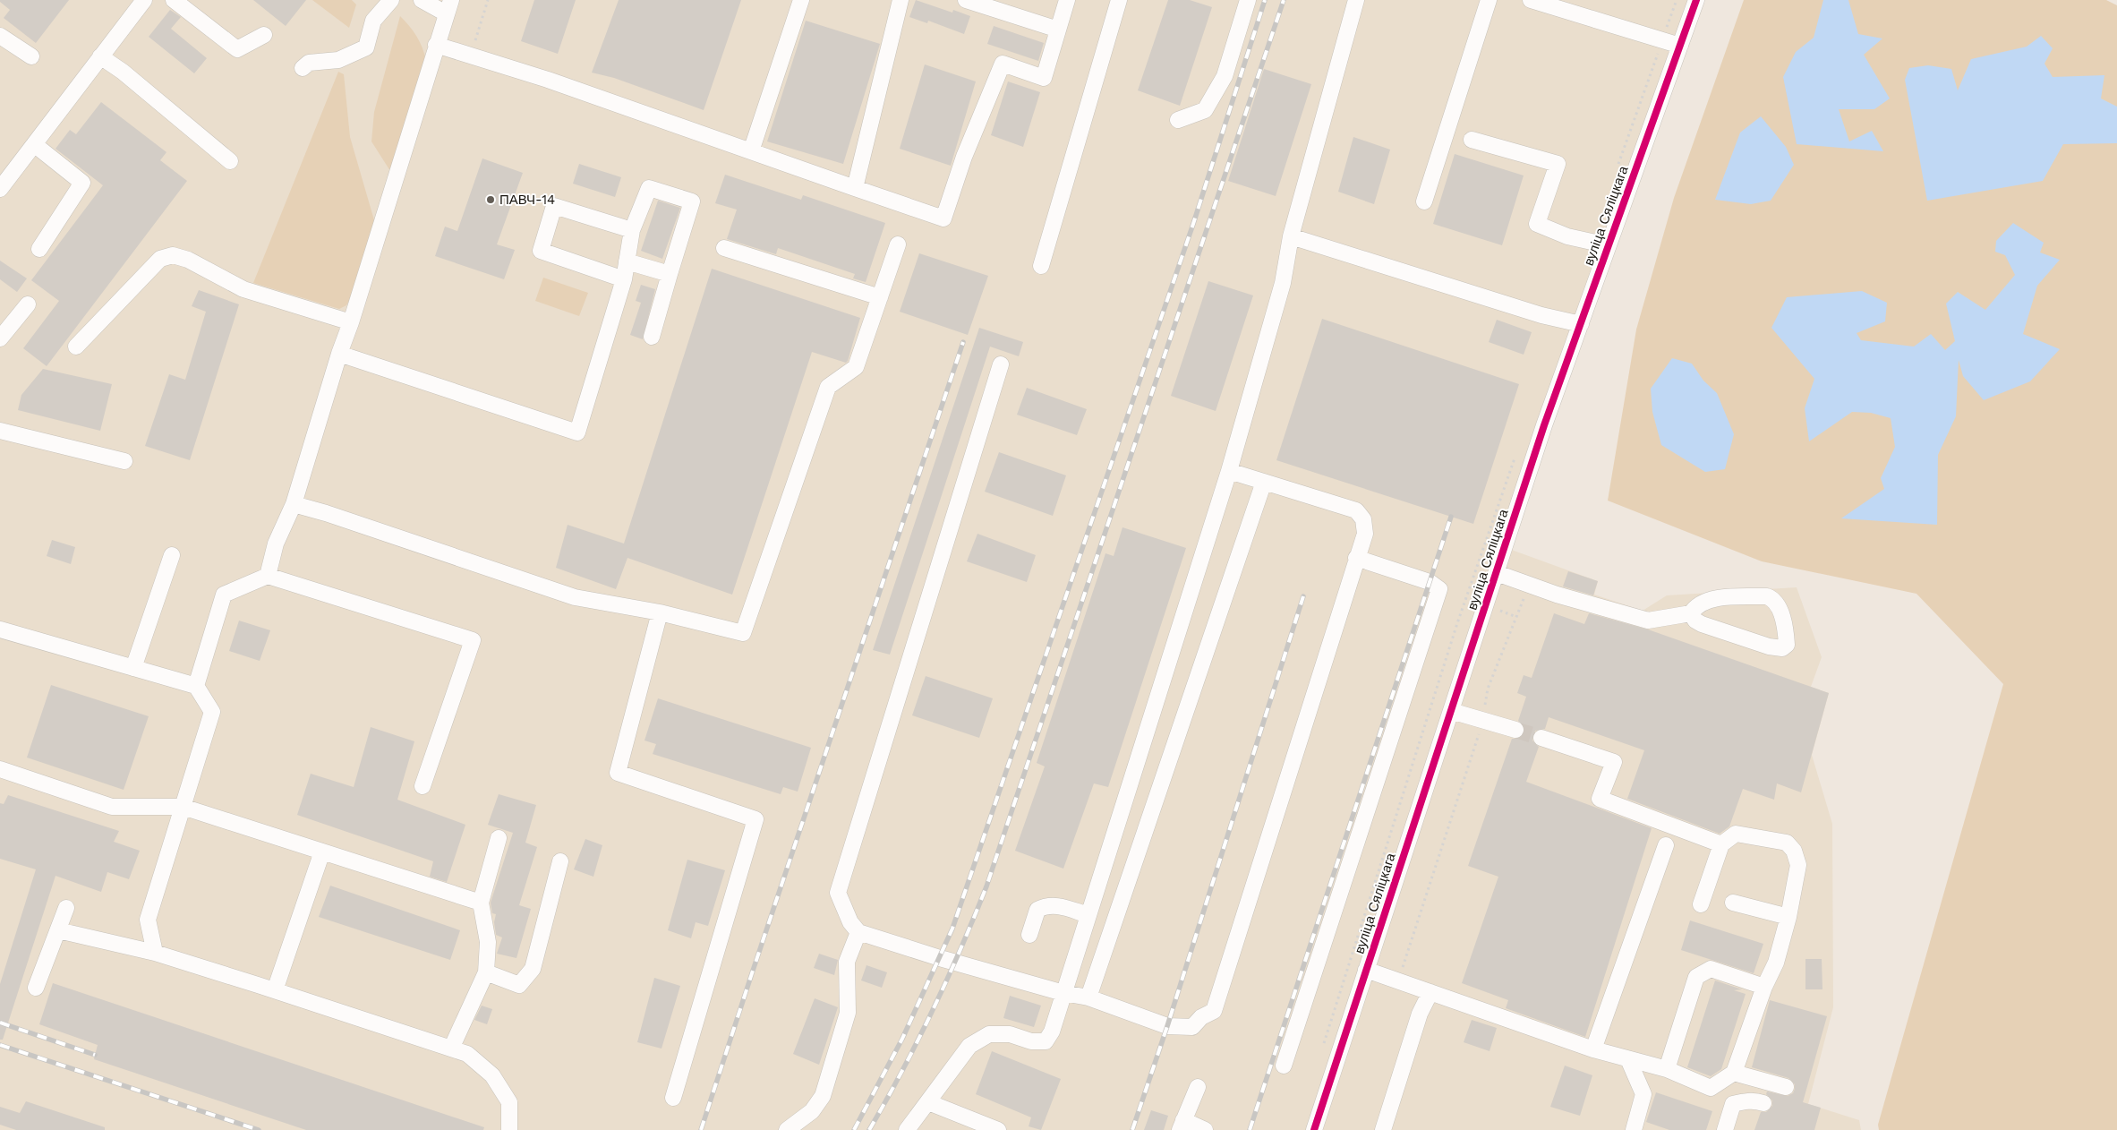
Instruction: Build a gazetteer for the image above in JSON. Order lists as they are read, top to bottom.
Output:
{
  "streets": {
    "street": ["вуліца Сяліцкага"]
  },
  "places": ["ПАВЧ-14"]
}
